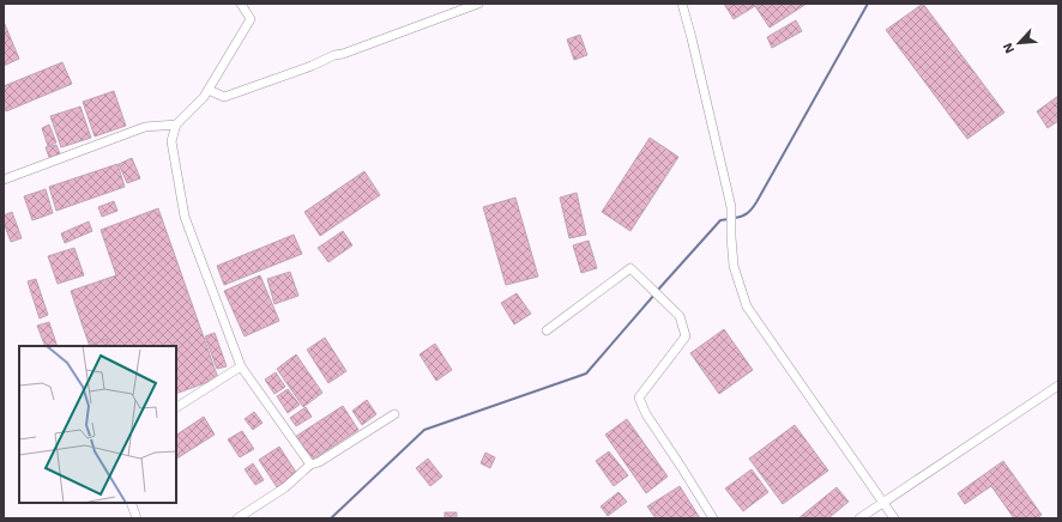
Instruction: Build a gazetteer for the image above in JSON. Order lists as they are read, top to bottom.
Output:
{
  "north": "bottom left"
}
